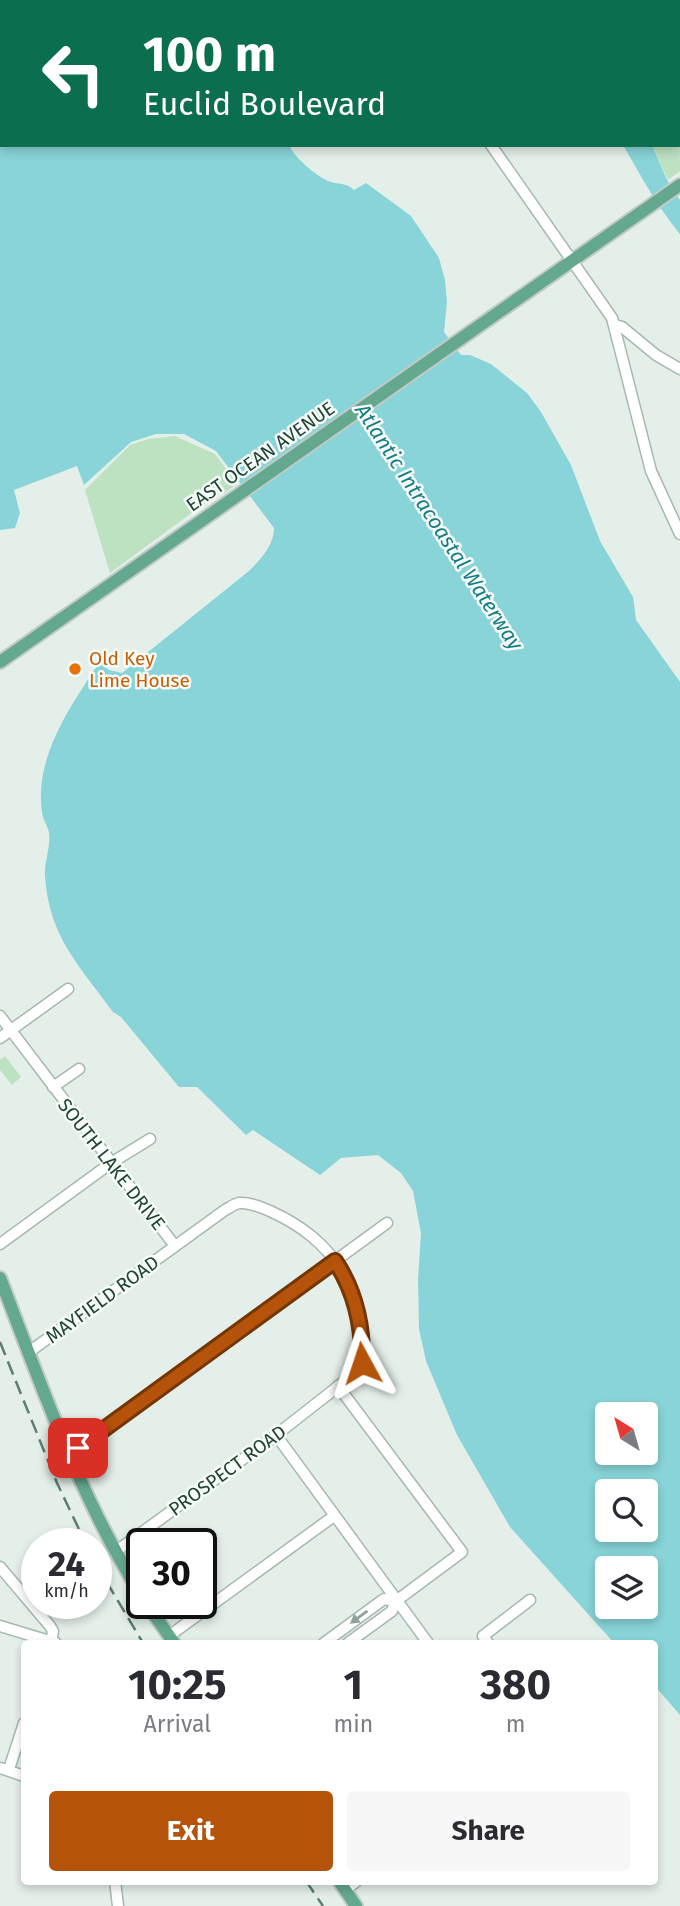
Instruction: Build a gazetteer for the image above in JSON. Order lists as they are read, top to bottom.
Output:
{
  "streets": {
    "main road": ["EAST OCEAN AVENUE"],
    "street": ["SOUTH LAKE DRIVE", "MAYFIELD ROAD", "PROSPECT ROAD"]
  },
  "crossings": [
    ["SOUTH LAKE DRIVE", "MAYFIELD ROAD"],
    ["SOUTH LAKE DRIVE", "PROSPECT ROAD"]
  ],
  "water": ["Atlantic Intracoastal Waterway"],
  "places": ["Old Key Lime House"],
  "north": "top left",
  "page": {
    "turn": ["100 m", "Euclid Boulevard"],
    "speed": "24 km/h",
    "limit": "30",
    "eta": [
      "10:25",
      "Arrival",
      "1",
      "min",
      "380",
      "m"
    ],
    "buttons": ["Exit", "Share"]
  }
}
